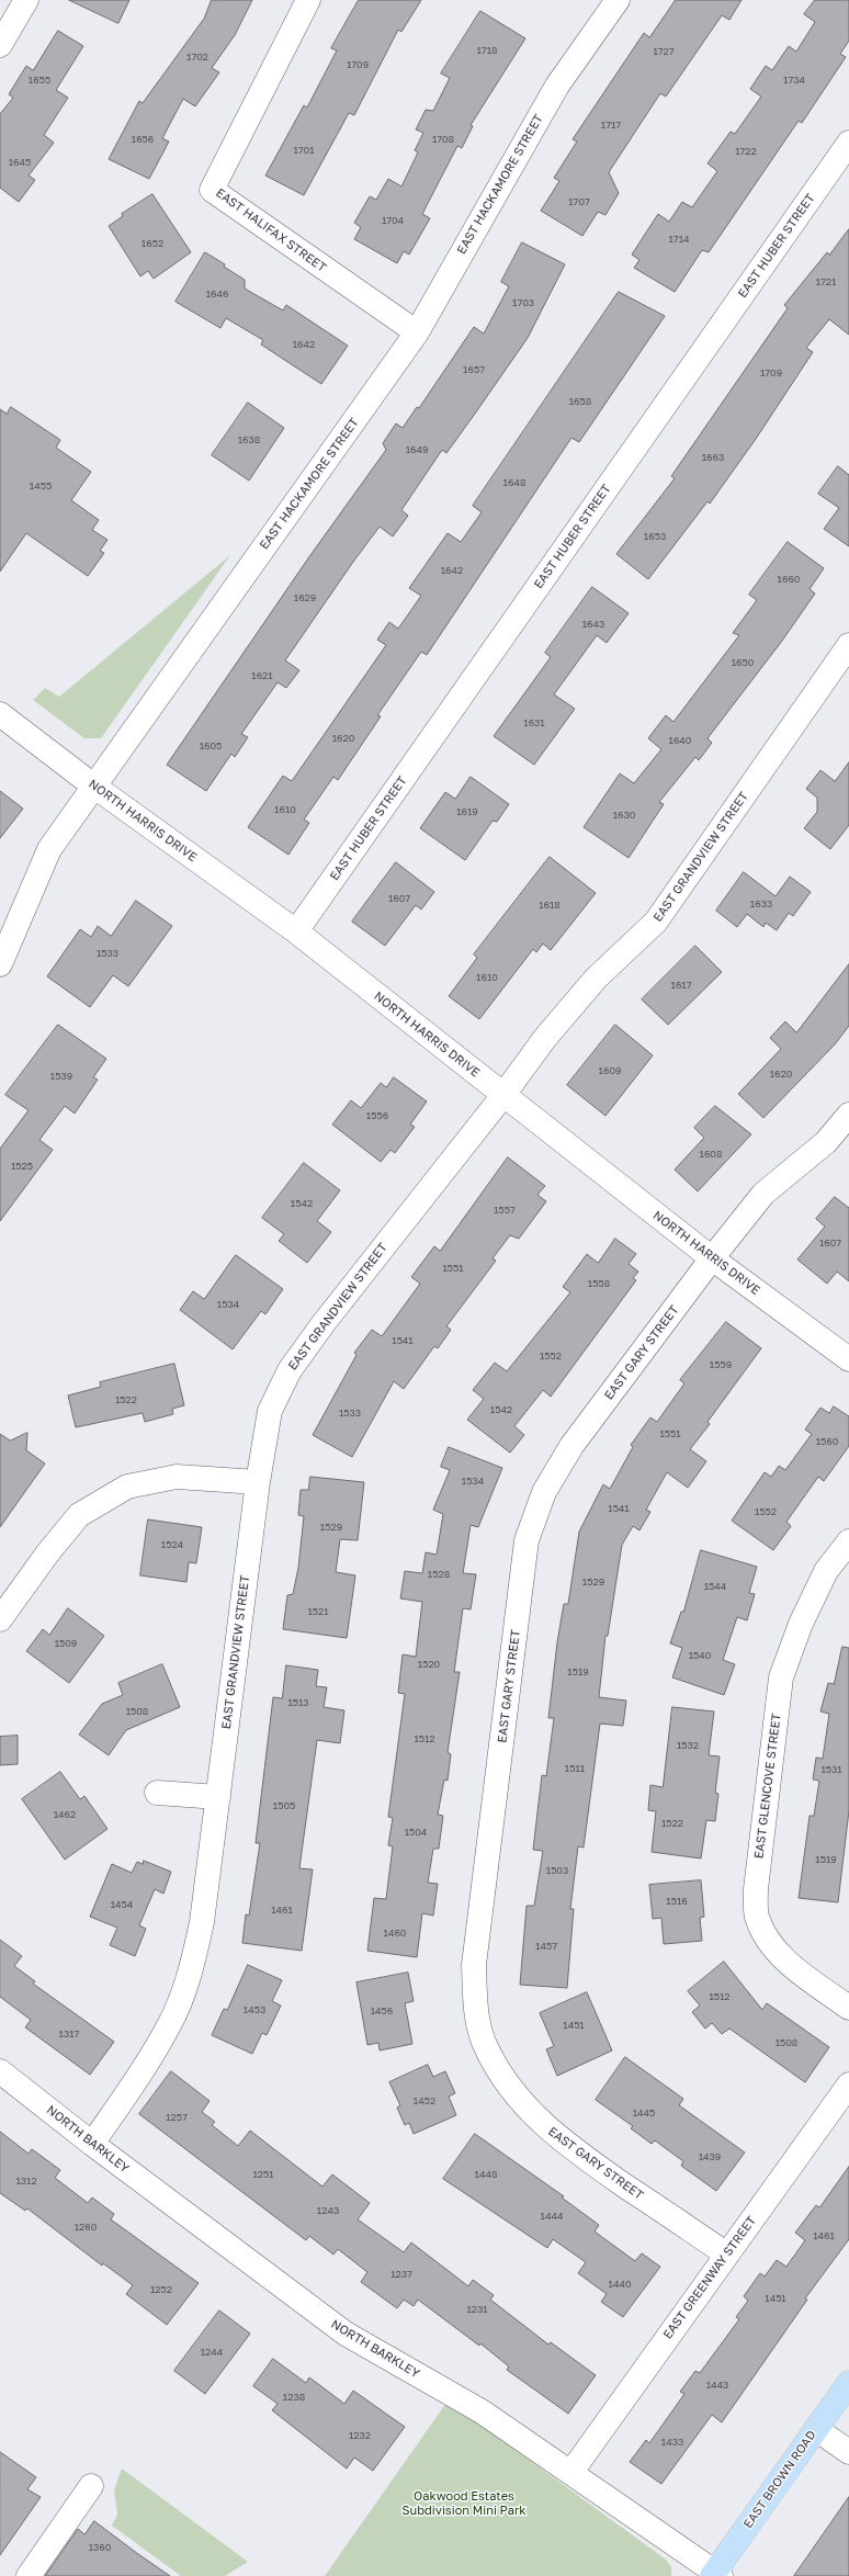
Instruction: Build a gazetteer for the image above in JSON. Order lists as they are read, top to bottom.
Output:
{
  "streets": {
    "main road": ["EAST BROWN ROAD"],
    "street": [
      "EAST HACKAMORE STREET",
      "EAST HALIFAX STREET",
      "EAST HUBER STREET",
      "NORTH HARRIS DRIVE",
      "EAST GRANDVIEW STREET",
      "EAST GARY STREET",
      "EAST GLENCOVE STREET",
      "NORTH BARKLEY",
      "EAST GREENWAY STREET"
    ]
  },
  "crossings": [
    ["EAST HACKAMORE STREET", "EAST HALIFAX STREET"],
    ["EAST HACKAMORE STREET", "NORTH HARRIS DRIVE"],
    ["EAST HUBER STREET", "NORTH HARRIS DRIVE"],
    ["NORTH HARRIS DRIVE", "EAST GRANDVIEW STREET"],
    ["NORTH HARRIS DRIVE", "EAST GARY STREET"],
    ["EAST GRANDVIEW STREET", "NORTH BARKLEY"],
    ["EAST GARY STREET", "EAST GREENWAY STREET"],
    ["NORTH BARKLEY", "EAST GREENWAY STREET"],
    ["NORTH BARKLEY", "EAST BROWN ROAD"]
  ],
  "parks": ["Oakwood Estates Subdivision Mini Park"],
  "house_numbers": [
    "1718",
    "1727",
    "1702",
    "1709",
    "1655",
    "1734",
    "1717",
    "1656",
    "1708",
    "1701",
    "1722",
    "1645",
    "1707",
    "1704",
    "1714",
    "1652",
    "1721",
    "1646",
    "1703",
    "1642",
    "1657",
    "1709",
    "1658",
    "1638",
    "1649",
    "1663",
    "1648",
    "1455",
    "1653",
    "1642",
    "1660",
    "1629",
    "1643",
    "1650",
    "1621",
    "1631",
    "1620",
    "1640",
    "1605",
    "1610",
    "1619",
    "1630",
    "1607",
    "1633",
    "1618",
    "1533",
    "1610",
    "1617",
    "1609",
    "1620",
    "1539",
    "1556",
    "1608",
    "1525",
    "1542",
    "1557",
    "1607",
    "1551",
    "1558",
    "1534",
    "1541",
    "1552",
    "1559",
    "1522",
    "1542",
    "1533",
    "1551",
    "1560",
    "1534",
    "1541",
    "1552",
    "1529",
    "1524",
    "1528",
    "1529",
    "1544",
    "1521",
    "1509",
    "1540",
    "1520",
    "1519",
    "1513",
    "1508",
    "1512",
    "1532",
    "1511",
    "1531",
    "1505",
    "1462",
    "1522",
    "1504",
    "1519",
    "1503",
    "1516",
    "1454",
    "1461",
    "1460",
    "1457",
    "1512",
    "1453",
    "1456",
    "1451",
    "1317",
    "1508",
    "1452",
    "1445",
    "1257",
    "1439",
    "1251",
    "1448",
    "1312",
    "1243",
    "1444",
    "1260",
    "1461",
    "1237",
    "1440",
    "1252",
    "1451",
    "1231",
    "1244",
    "1443",
    "1238",
    "1232",
    "1433",
    "1360"
  ]
}
